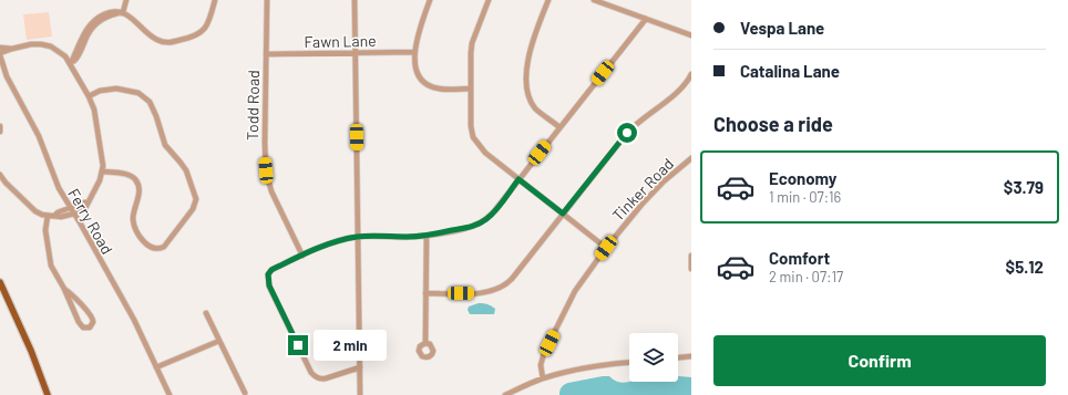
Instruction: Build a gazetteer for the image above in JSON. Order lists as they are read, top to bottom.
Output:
{
  "streets": {
    "street": [
      "Fawn Lane",
      "Todd Road",
      "Tinker Road",
      "Ferry Road"
    ]
  },
  "crossings": [
    ["Fawn Lane", "Todd Road"]
  ],
  "page": {
    "banner": ["Vespa Lane", "Catalina Lane"],
    "heading": "Choose a ride",
    "list": [
      {
        "name": "Economy",
        "note": "1 min · 07:16",
        "value": "$3.79"
      },
      {
        "name": "Comfort",
        "note": "2 min · 07:17",
        "value": "$5.12"
      }
    ],
    "buttons": "Confirm",
    "bubble": "2 min"
  }
}
